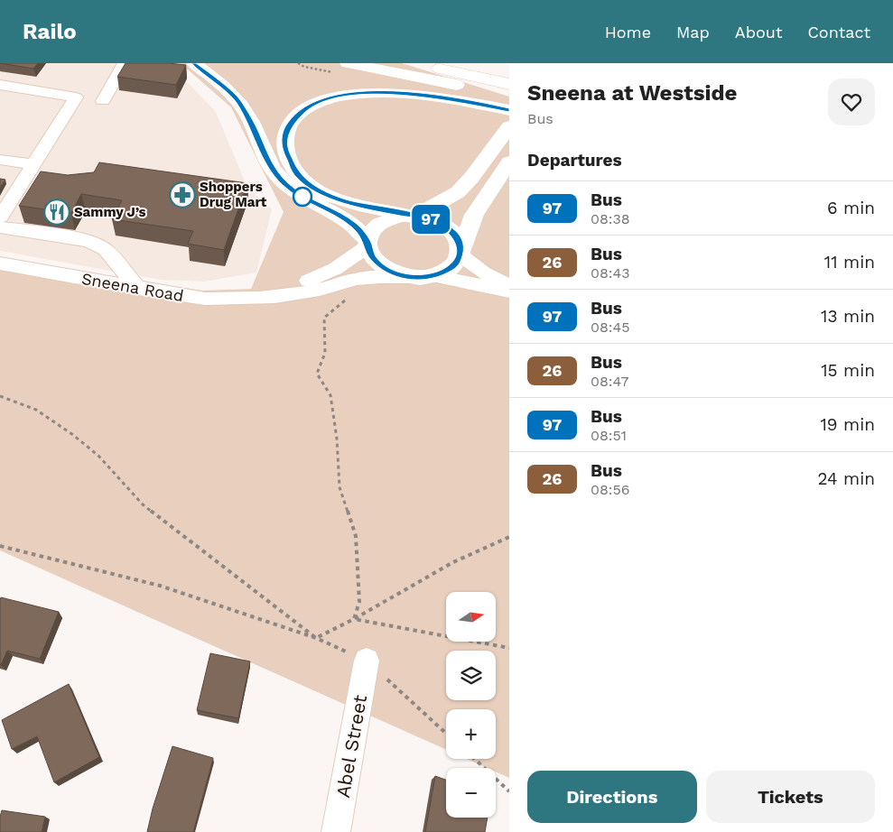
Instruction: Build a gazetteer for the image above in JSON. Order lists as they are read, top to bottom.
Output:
{
  "streets": {
    "street": ["Sneena Road", "Abel Street"]
  },
  "places": {
    "pharmacy": ["Shoppers Drug Mart"],
    "restaurant": ["Sammy J’s"]
  },
  "lines": ["bus line 97"],
  "north": "right",
  "page": {
    "header": "Railo",
    "nav": [
      "Home",
      "Map",
      "About",
      "Contact"
    ],
    "on_map": "97",
    "heading": [
      ["Sneena at Westside", "Bus"],
      "Departures"
    ],
    "list": [
      {
        "mark": "97",
        "name": "Bus",
        "note": "08:38",
        "value": "6 min"
      },
      {
        "mark": "26",
        "name": "Bus",
        "note": "08:43",
        "value": "11 min"
      },
      {
        "mark": "97",
        "name": "Bus",
        "note": "08:45",
        "value": "13 min"
      },
      {
        "mark": "26",
        "name": "Bus",
        "note": "08:47",
        "value": "15 min"
      },
      {
        "mark": "97",
        "name": "Bus",
        "note": "08:51",
        "value": "19 min"
      },
      {
        "mark": "26",
        "name": "Bus",
        "note": "08:56",
        "value": "24 min"
      }
    ],
    "map_buttons": ["+", "−"],
    "buttons": ["Directions", "Tickets"]
  }
}
